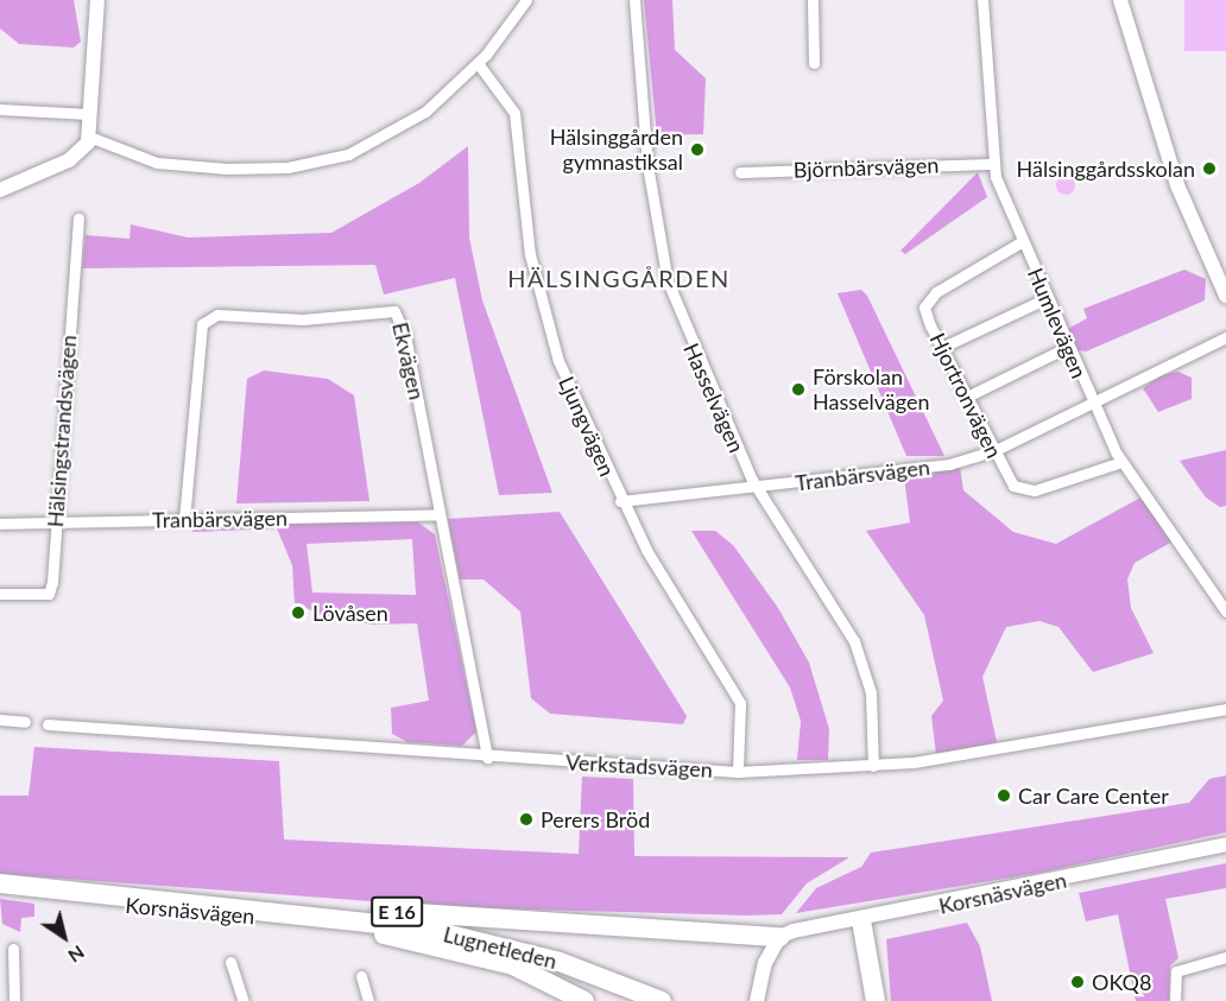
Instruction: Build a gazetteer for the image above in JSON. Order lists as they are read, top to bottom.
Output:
{
  "streets": {
    "highway": ["Korsnäsvägen", "E 16", "Lugnetleden"],
    "street": [
      "Björnbärsvägen",
      "Humlevägen",
      "Ekvägen",
      "Hjortronvägen",
      "Hasselvägen",
      "Ljungvägen",
      "Hälsingstrandsvägen",
      "Tranbärsvägen",
      "Verkstadsvägen"
    ]
  },
  "crossings": [
    ["Björnbärsvägen", "Humlevägen"],
    ["Humlevägen", "Hjortronvägen"],
    ["Humlevägen", "Tranbärsvägen"],
    ["Ekvägen", "Tranbärsvägen"],
    ["Ekvägen", "Verkstadsvägen"],
    ["Hjortronvägen", "Tranbärsvägen"],
    ["Hasselvägen", "Tranbärsvägen"],
    ["Hasselvägen", "Verkstadsvägen"],
    ["Ljungvägen", "Tranbärsvägen"],
    ["Ljungvägen", "Verkstadsvägen"],
    ["Hälsingstrandsvägen", "Tranbärsvägen"],
    ["Korsnäsvägen", "E 16"],
    ["Korsnäsvägen", "Lugnetleden"],
    ["E 16", "Lugnetleden"]
  ],
  "districts": ["HÄLSINGGÅRDEN"],
  "places": [
    "Hälsinggården gymnastiksal",
    "Hälsinggårdsskolan",
    "Förskolan Hasselvägen",
    "Lövåsen",
    "Car Care Center",
    "Perers Bröd",
    "OKQ8"
  ],
  "north": "bottom right"
}
